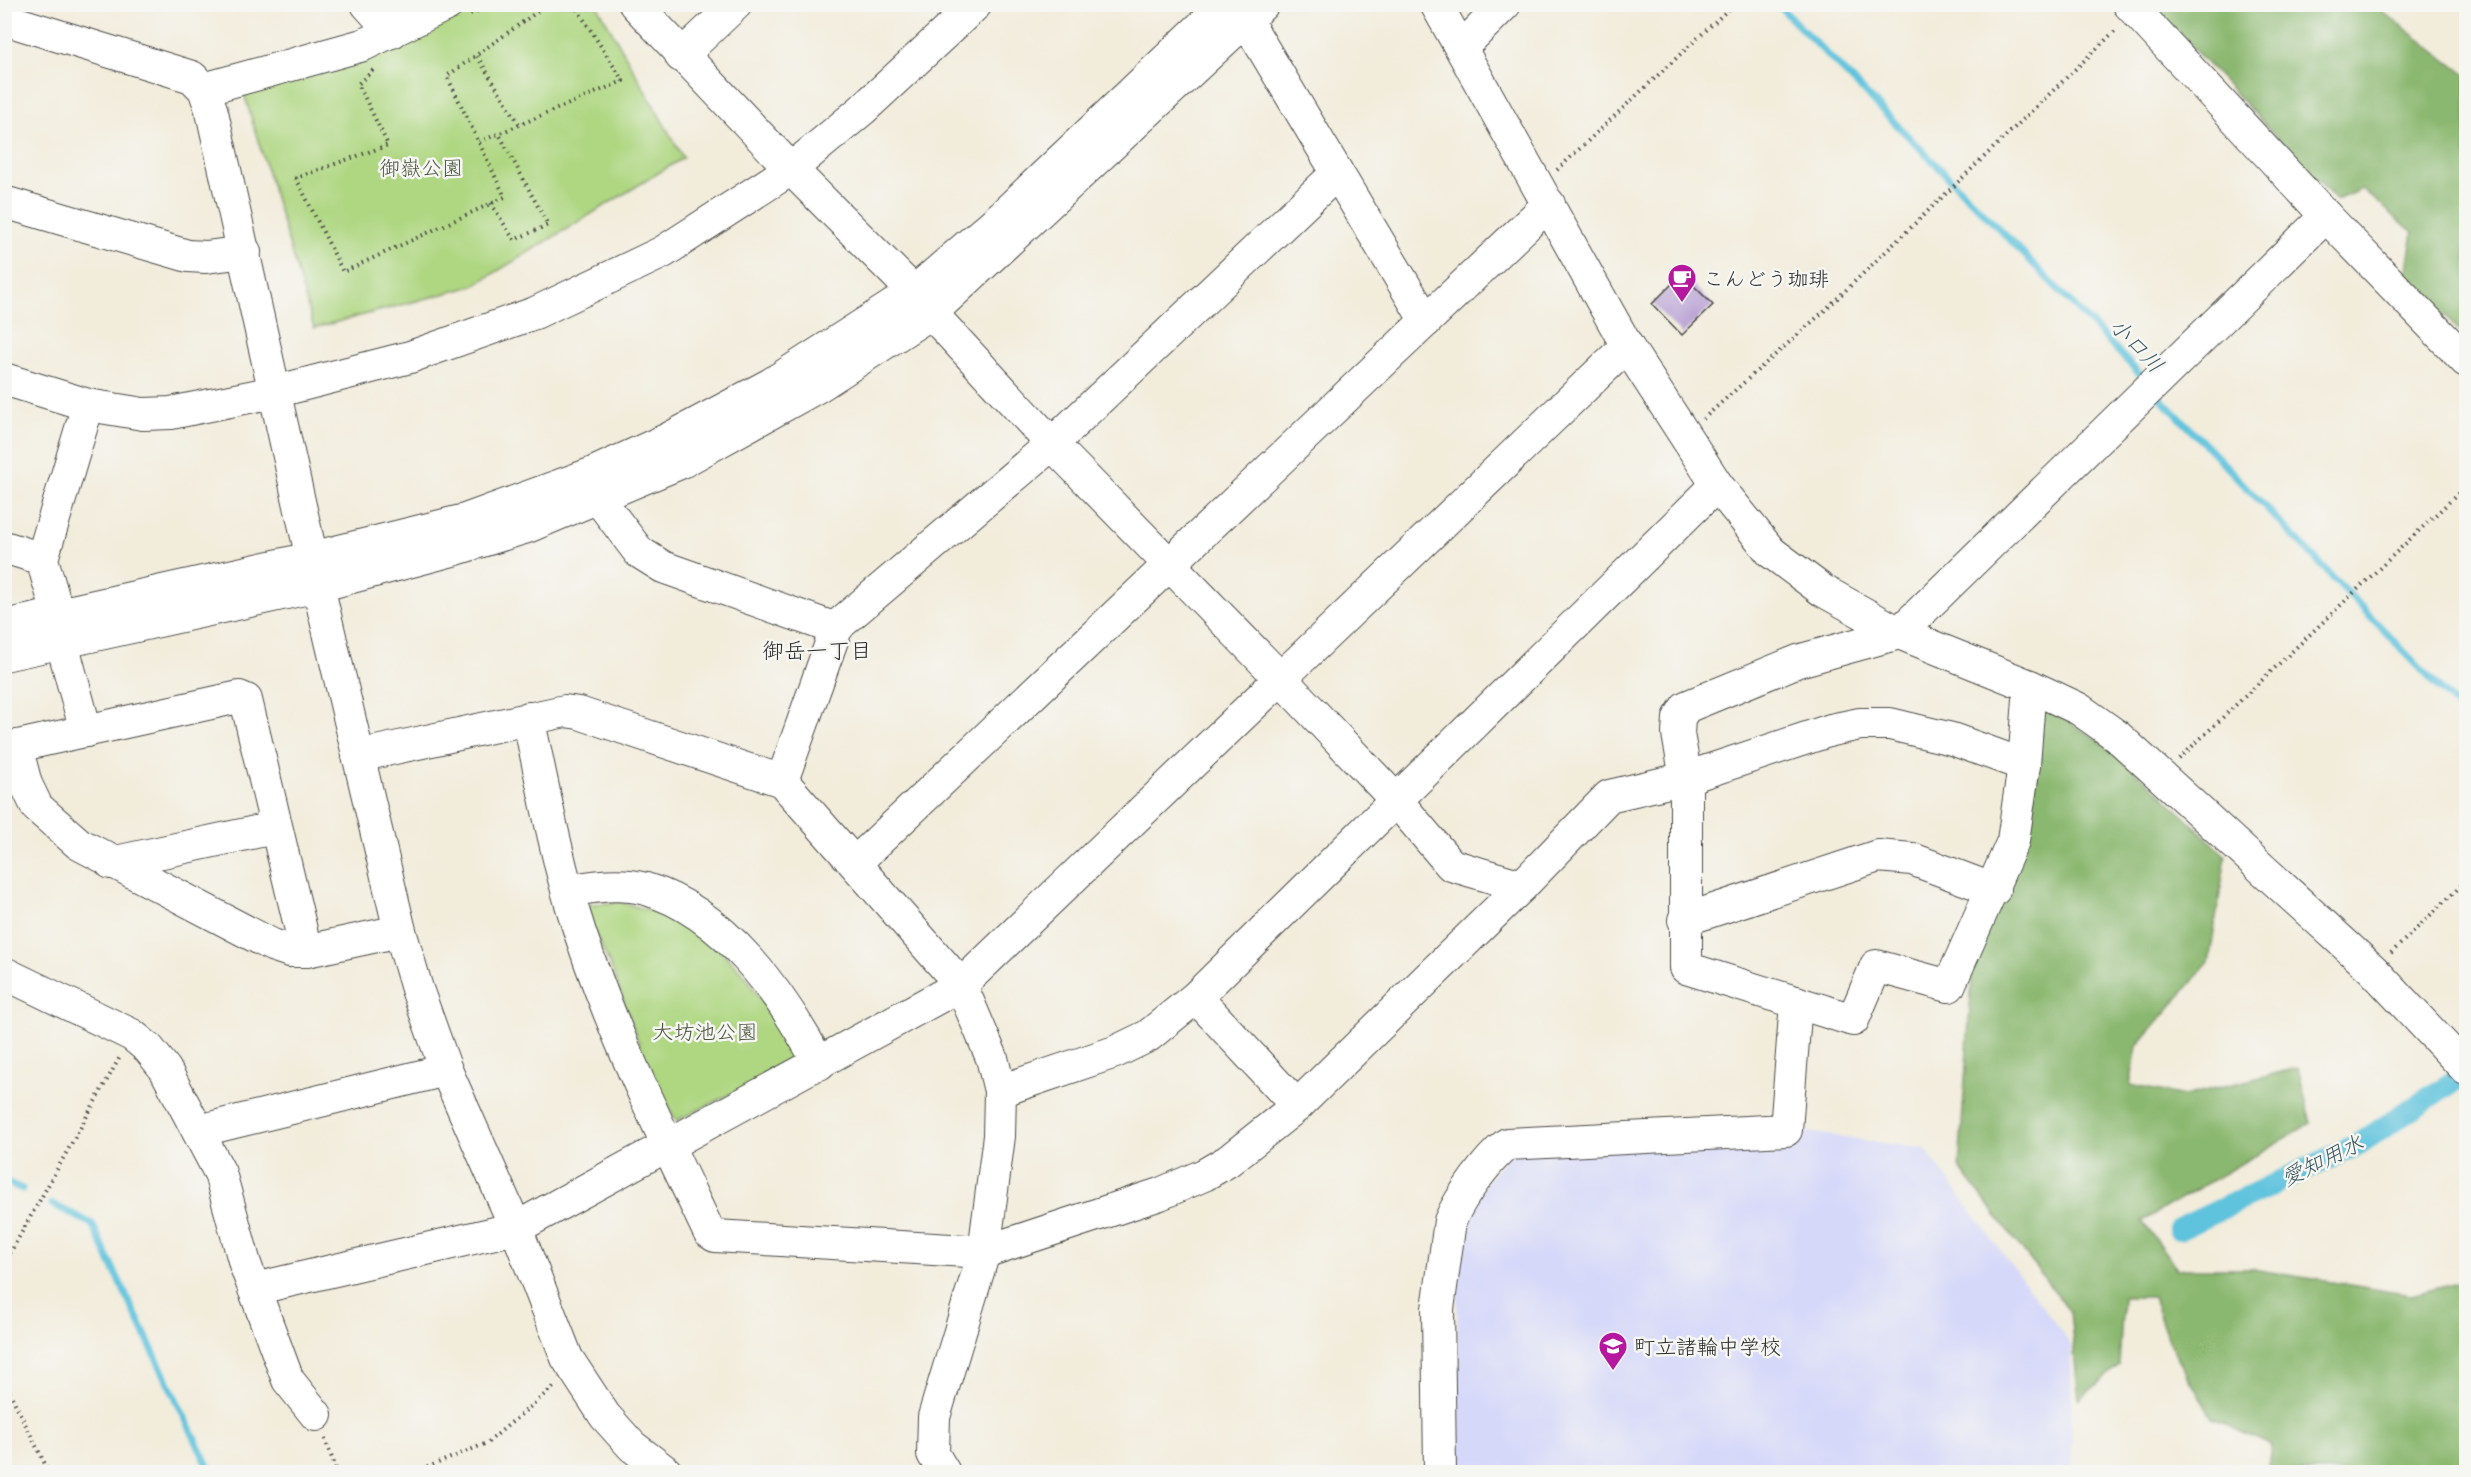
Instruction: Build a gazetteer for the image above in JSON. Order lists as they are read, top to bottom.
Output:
{
  "districts": ["御岳一丁目"],
  "water": ["小口川", "愛知用水"],
  "parks": ["御嶽公園", "大坊池公園"],
  "places": {
    "cafe": ["こんどう珈琲"],
    "school or university": ["町立諸輪中学校"]
  }
}
